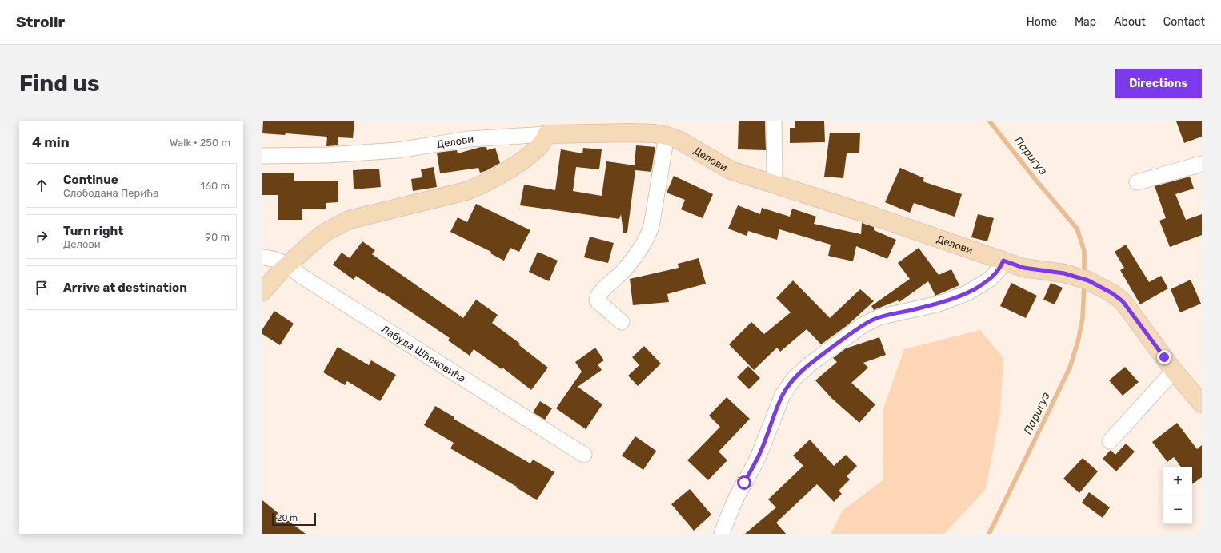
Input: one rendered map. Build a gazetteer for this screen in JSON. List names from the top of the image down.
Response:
{
  "streets": {
    "street": ["Делови", "Лабуда Шћековића"]
  },
  "water": ["Паригуз"],
  "scale_bar": "20 m",
  "page": {
    "header": "Strollr",
    "nav": [
      "Home",
      "Map",
      "About",
      "Contact"
    ],
    "buttons": "Directions",
    "title": "Find us",
    "heading": ["4 min", "Walk · 250 m"],
    "list": [
      ["Continue", "Слободана Перића", "160 m"],
      ["Turn right", "Делови", "90 m"],
      "Arrive at destination"
    ],
    "map_buttons": ["+", "−"],
    "scale": "20 m"
  }
}
